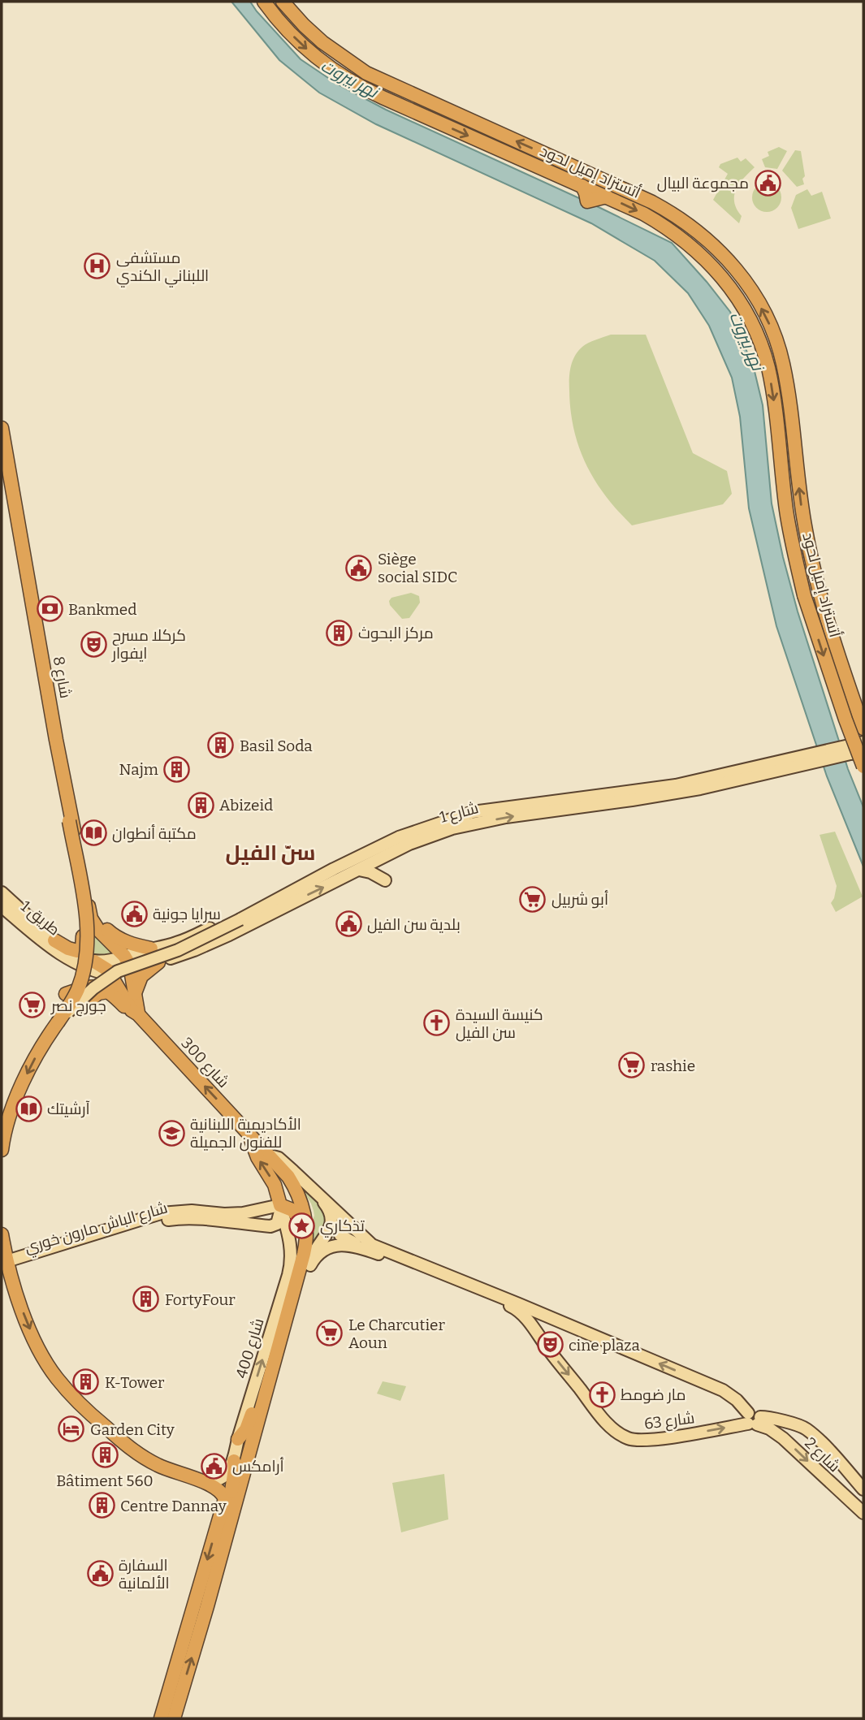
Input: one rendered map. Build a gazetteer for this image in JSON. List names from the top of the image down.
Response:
{
  "streets": {
    "highway": ["أتستراد إميل لحود", "شارع 8", "شارع 300"],
    "main road": [
      "شارع 1",
      "طريق 1",
      "شارع الباش مارون خوري",
      "شارع 400",
      "شارع 63",
      "شارع 2"
    ]
  },
  "crossings": [
    ["شارع 1", "طريق 1"],
    ["شارع الباش مارون خوري", "شارع 400"],
    ["شارع 63", "شارع 2"]
  ],
  "one_way": ["شارع 300", "شارع 400", "شارع 63"],
  "districts": ["سنّ الفيل"],
  "water": ["نهر بيروت"],
  "places": {
    "public building": [
      "مجموعة البيال",
      "Siège social SIDC",
      "سرايا جونية",
      "بلدية سن الفيل",
      "أرامكس",
      "السفارة الألمانية"
    ],
    "hospital": ["مستشفى اللبناني الكندي"],
    "bank": ["Bankmed"],
    "building": [
      "مركز البحوث",
      "Basil Soda",
      "Najm",
      "Abizeid",
      "FortyFour",
      "K-Tower",
      "Bâtiment 560",
      "Centre Dannay"
    ],
    "theatre": ["كركلا مسرح ايفوار", "cine plaza"],
    "library": ["مكتبة أنطوان", "آرشيتك"],
    "supermarket": [
      "أبو شربيل",
      "جورج نصر",
      "rashie",
      "Le Charcutier Aoun"
    ],
    "church": ["كنيسة السيدة سن الفيل", "مار ضومط"],
    "school or university": ["الأكاديمية اللبنانية للفنون الجميلة"],
    "place": ["تذكاري"],
    "hotel": ["Garden City"]
  }
}
